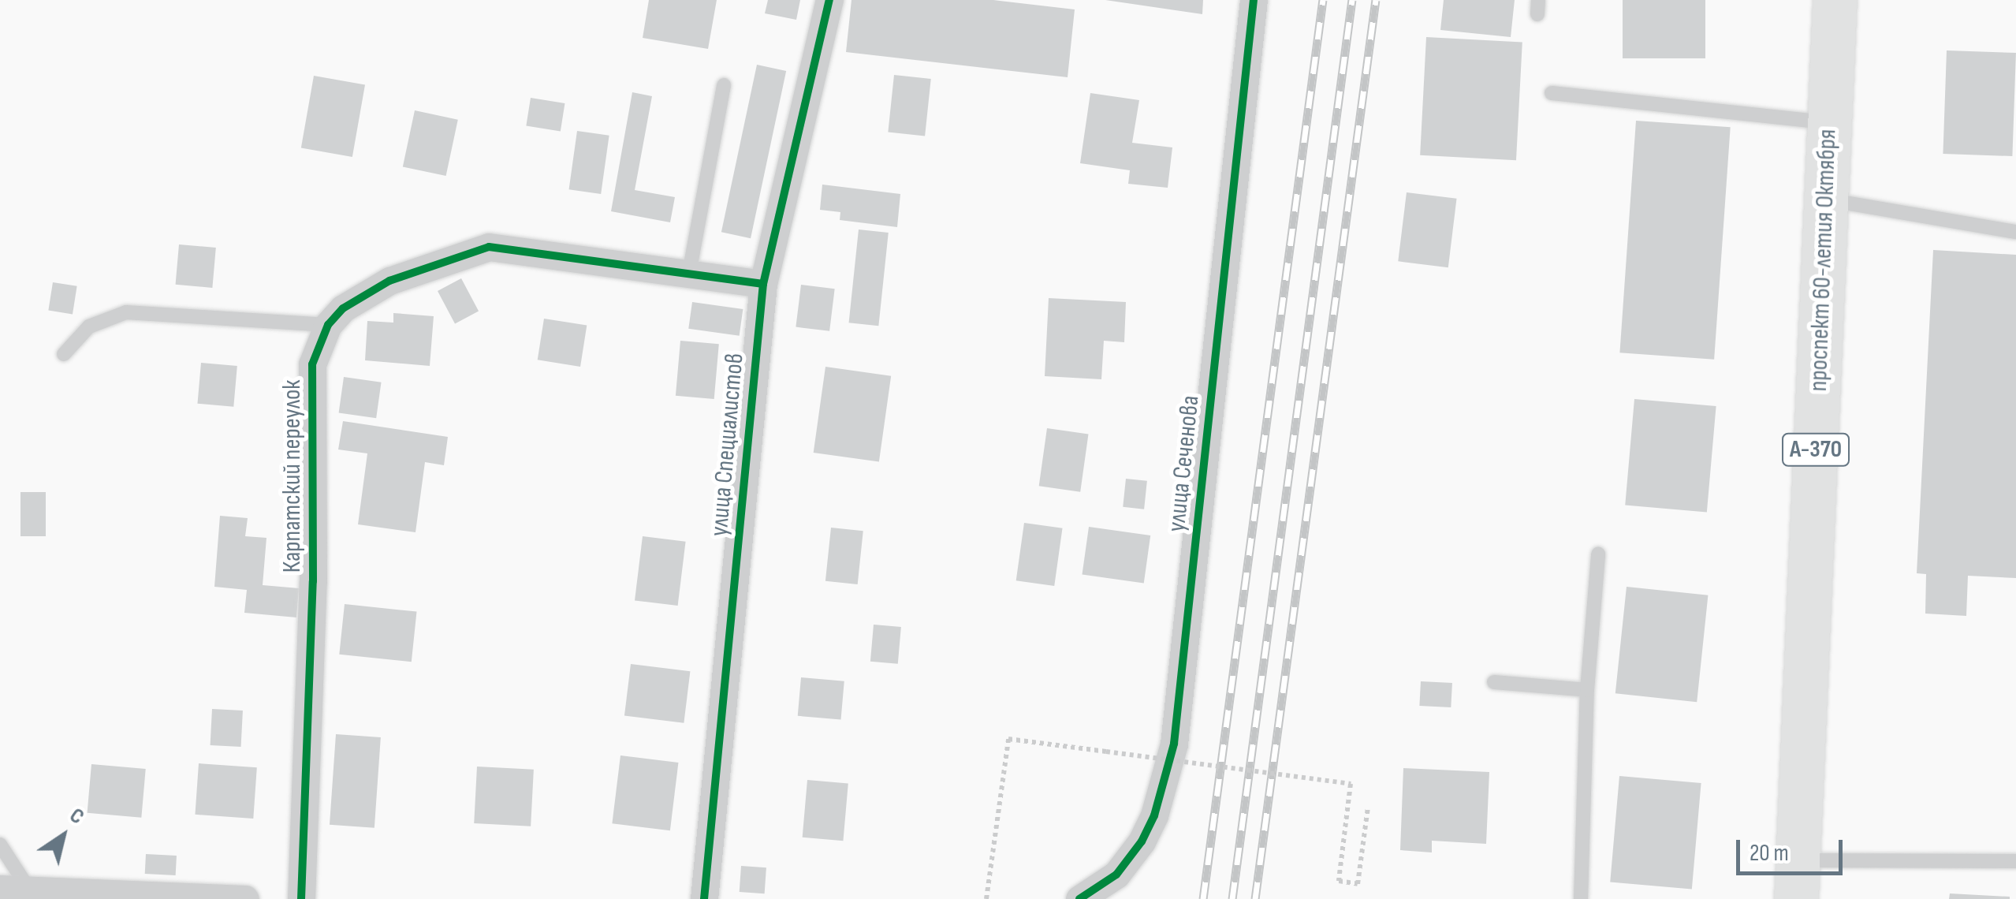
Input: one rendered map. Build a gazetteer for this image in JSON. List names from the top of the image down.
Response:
{
  "streets": {
    "highway": ["проспект 60-летия Октября", "А-370"],
    "street": ["улица Специалистов", "улица Сеченова", "Карпатский переулок"]
  },
  "crossings": [
    ["улица Специалистов", "Карпатский переулок"]
  ],
  "scale_bar": "20 m",
  "north": "top right"
}
